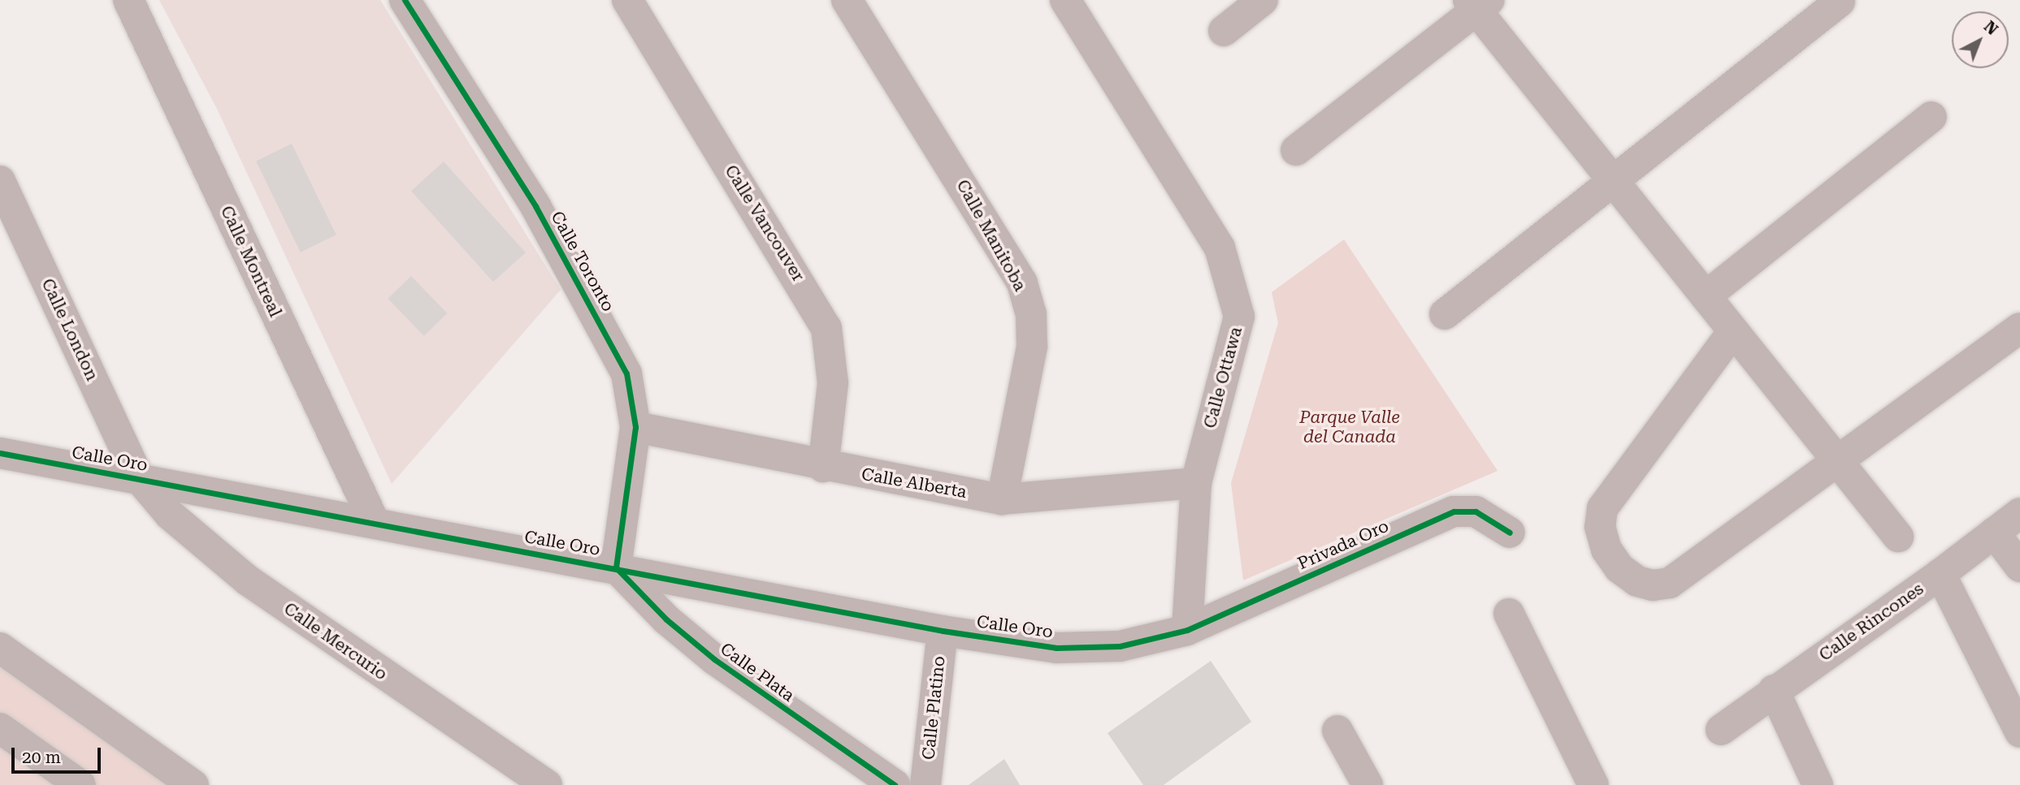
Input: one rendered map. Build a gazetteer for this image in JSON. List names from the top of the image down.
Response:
{
  "streets": {
    "street": [
      "Calle Vancouver",
      "Calle Manitoba",
      "Calle Montreal",
      "Calle Toronto",
      "Calle London",
      "Calle Ottawa",
      "Calle Oro",
      "Calle Alberta",
      "Privada Oro",
      "Calle Rincones",
      "Calle Mercurio",
      "Calle Plata",
      "Calle Platino"
    ]
  },
  "crossings": [
    ["Calle Vancouver", "Calle Alberta"],
    ["Calle Manitoba", "Calle Alberta"],
    ["Calle Montreal", "Calle Oro"],
    ["Calle Toronto", "Calle Oro"],
    ["Calle Toronto", "Calle Alberta"],
    ["Calle Toronto", "Calle Plata"],
    ["Calle London", "Calle Oro"],
    ["Calle London", "Calle Mercurio"],
    ["Calle Ottawa", "Calle Oro"],
    ["Calle Ottawa", "Calle Alberta"],
    ["Calle Ottawa", "Privada Oro"],
    ["Calle Oro", "Privada Oro"],
    ["Calle Oro", "Calle Mercurio"],
    ["Calle Oro", "Calle Plata"],
    ["Calle Oro", "Calle Platino"]
  ],
  "parks": ["Parque Valle del Canada"],
  "scale_bar": "20 m",
  "north": "top right"
}
